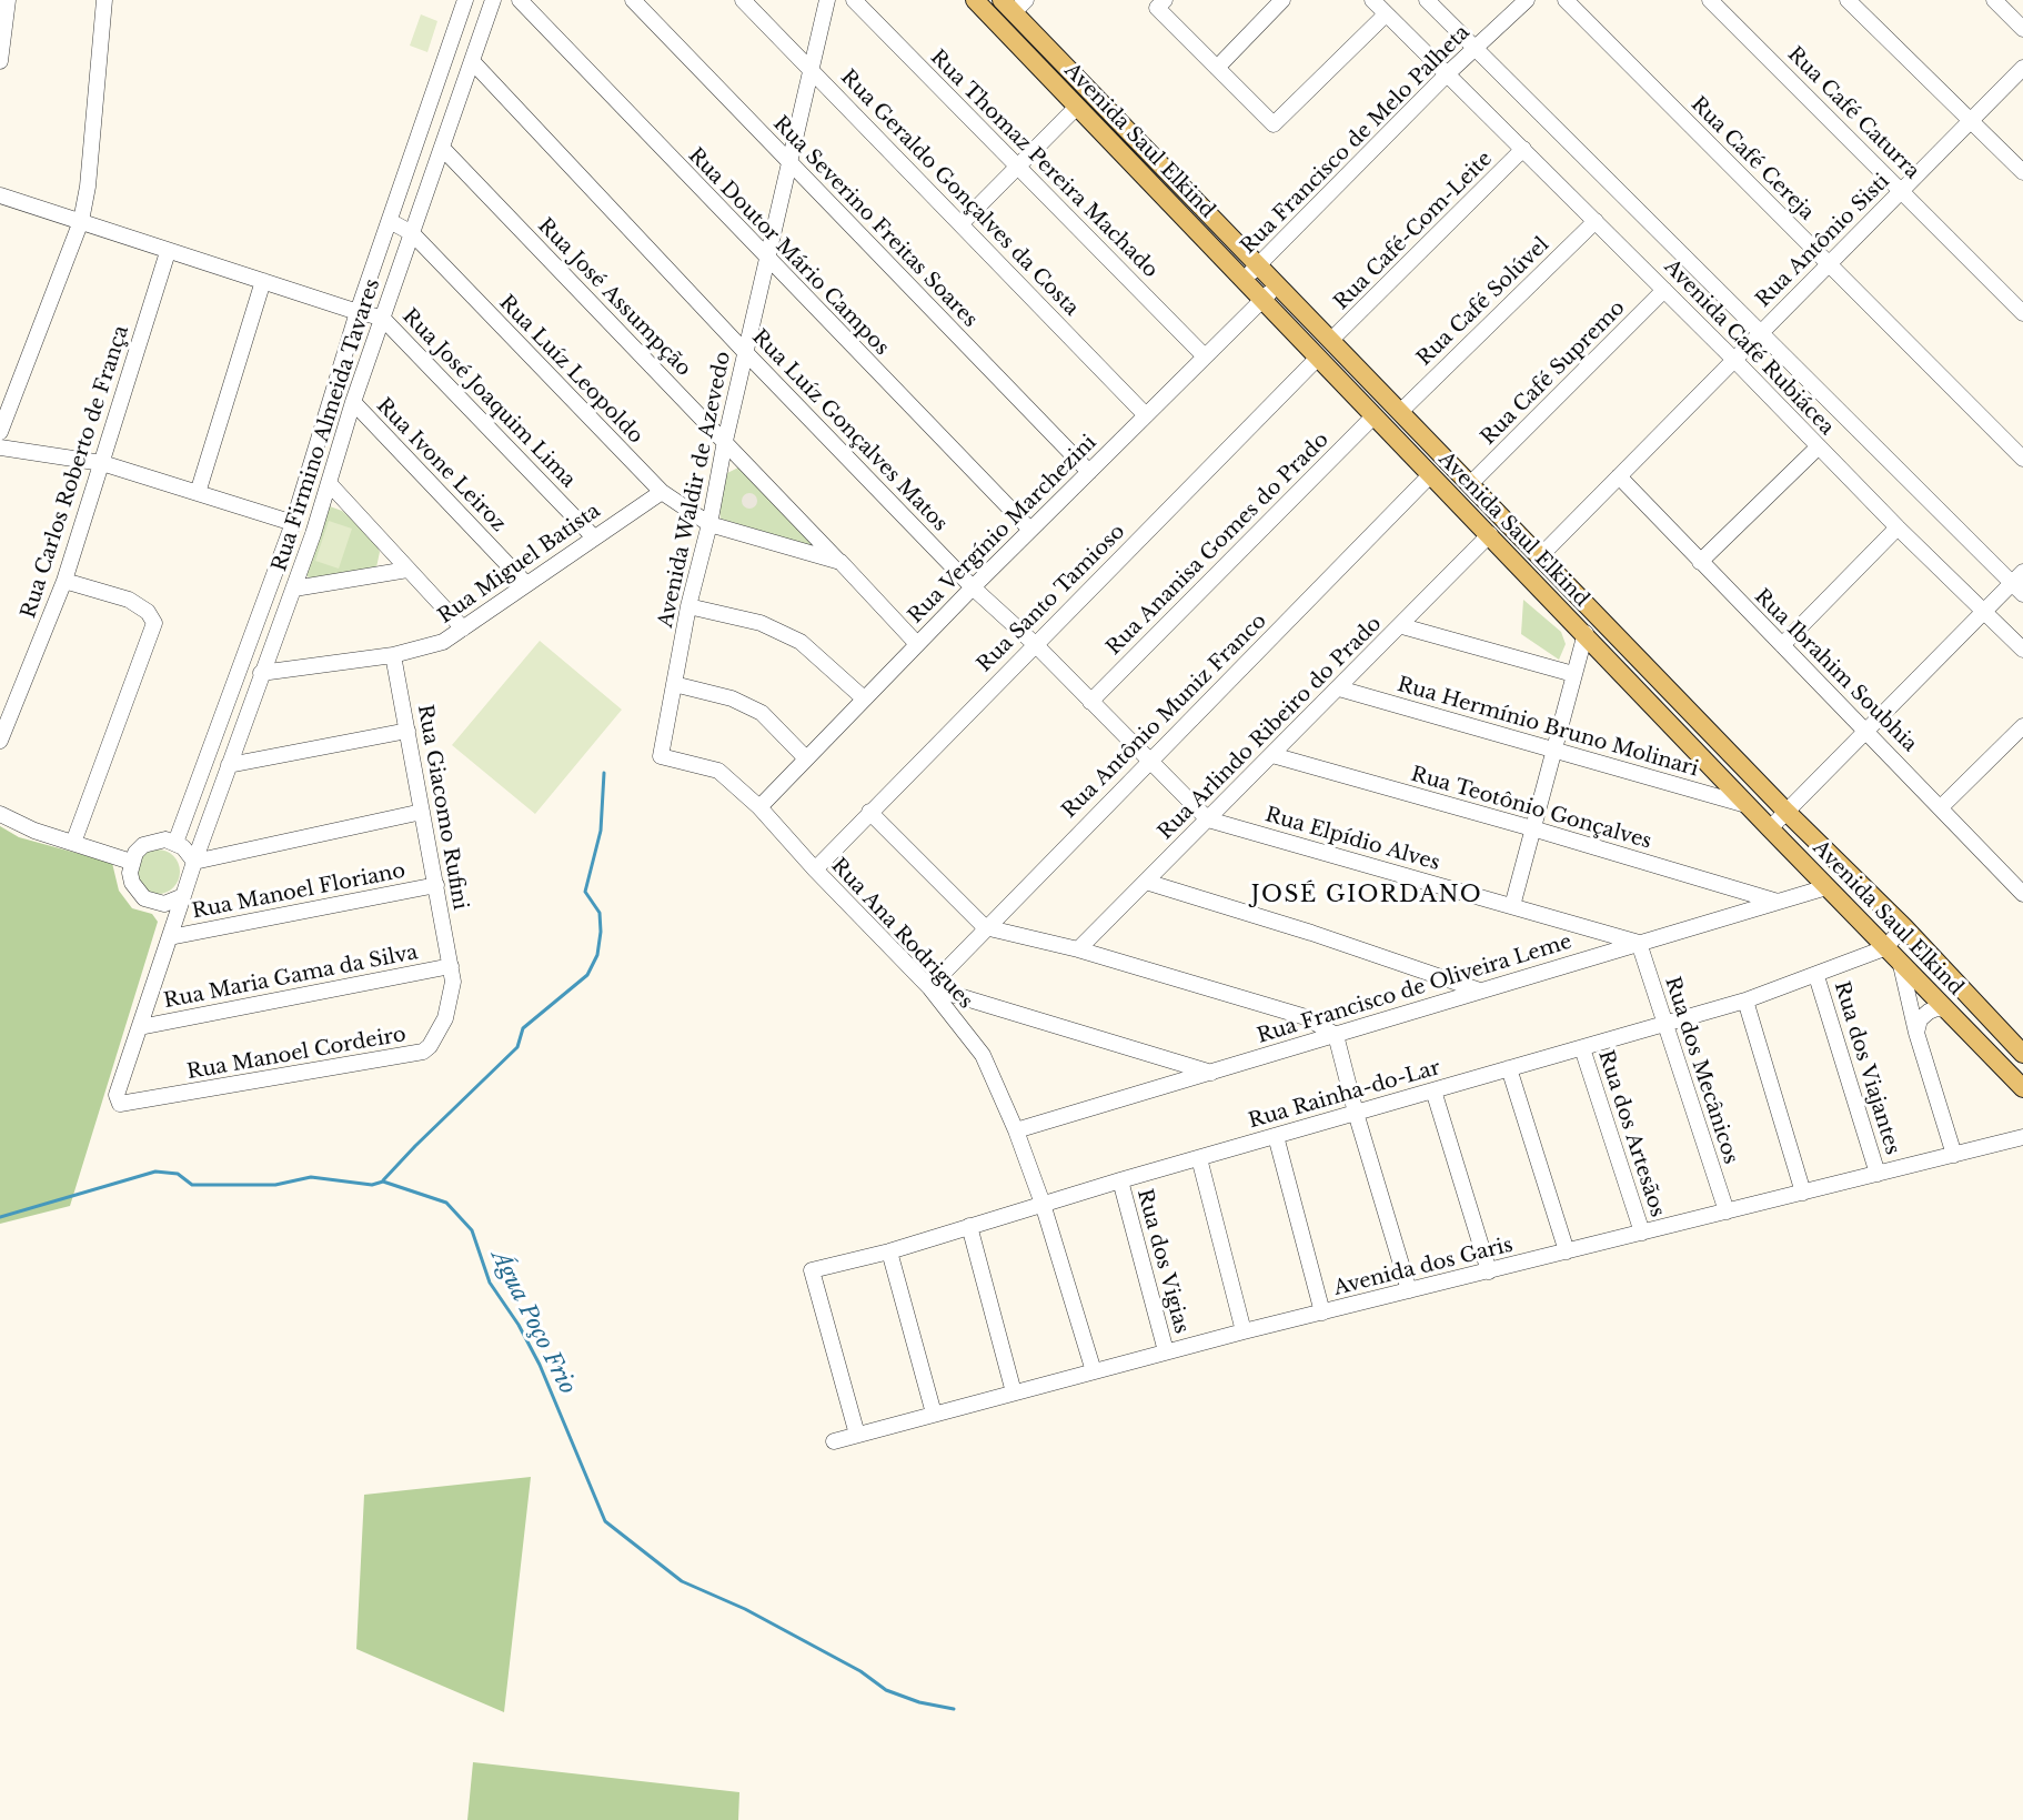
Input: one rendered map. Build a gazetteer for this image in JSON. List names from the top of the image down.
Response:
{
  "streets": {
    "main road": ["Avenida Saul Elkind"],
    "street": [
      "Rua Café Caturra",
      "Rua Francisco de Melo Palheta",
      "Rua Café Cereja",
      "Rua Thomaz Pereira Machado",
      "Rua Geraldo Gonçalves da Costa",
      "Rua Severino Freitas Soares",
      "Rua Café-Com-Leite",
      "Rua Antônio Sisti",
      "Rua Doutor Mário Campos",
      "Rua José Assumpção",
      "Rua Café Solúvel",
      "Avenida Café Rubiácea",
      "Rua Luíz Leopoldo",
      "Rua Café Supremo",
      "Rua José Joaquim Lima",
      "Rua Firmino Almeida Tavares",
      "Rua Luíz Gonçalves Matos",
      "Rua Ivone Leiroz",
      "Rua Carlos Roberto de França",
      "Avenida Waldir de Azevedo",
      "Rua Vergínio Marchezini",
      "Rua Ananisa Gomes do Prado",
      "Rua Miguel Batista",
      "Rua Santo Tamioso",
      "Rua Ibrahim Soubhia",
      "Rua Antônio Muniz Franco",
      "Rua Hermínio Bruno Molinari",
      "Rua Arlindo Ribeiro do Prado",
      "Rua Giacomo Rufini",
      "Rua Teotônio Gonçalves",
      "Rua Elpídio Alves",
      "Rua Manoel Floriano",
      "Rua Ana Rodrigues",
      "Rua Maria Gama da Silva",
      "Rua Francisco de Oliveira Leme",
      "Rua Manoel Cordeiro",
      "Rua dos Viajantes",
      "Rua dos Mecânicos",
      "Rua Rainha-do-Lar",
      "Rua dos Artesãos",
      "Rua dos Vigias",
      "Avenida dos Garis"
    ]
  },
  "crossings": [
    ["Rua Café Caturra", "Rua Antônio Sisti"],
    ["Rua Francisco de Melo Palheta", "Avenida Saul Elkind"],
    ["Rua Francisco de Melo Palheta", "Avenida Café Rubiácea"],
    ["Avenida Saul Elkind", "Rua Café-Com-Leite"],
    ["Avenida Saul Elkind", "Rua Antônio Sisti"],
    ["Avenida Saul Elkind", "Rua Café Solúvel"],
    ["Avenida Saul Elkind", "Rua Café Supremo"],
    ["Avenida Saul Elkind", "Rua Vergínio Marchezini"],
    ["Avenida Saul Elkind", "Rua Ananisa Gomes do Prado"],
    ["Avenida Saul Elkind", "Rua Santo Tamioso"],
    ["Avenida Saul Elkind", "Rua Antônio Muniz Franco"],
    ["Avenida Saul Elkind", "Rua Hermínio Bruno Molinari"],
    ["Avenida Saul Elkind", "Rua Arlindo Ribeiro do Prado"],
    ["Avenida Saul Elkind", "Rua Francisco de Oliveira Leme"],
    ["Avenida Saul Elkind", "Rua Rainha-do-Lar"],
    ["Rua Café Cereja", "Rua Antônio Sisti"],
    ["Rua Thomaz Pereira Machado", "Rua Vergínio Marchezini"],
    ["Rua Geraldo Gonçalves da Costa", "Avenida Waldir de Azevedo"],
    ["Rua Geraldo Gonçalves da Costa", "Rua Vergínio Marchezini"],
    ["Rua Severino Freitas Soares", "Avenida Waldir de Azevedo"],
    ["Rua Severino Freitas Soares", "Rua Vergínio Marchezini"],
    ["Rua Café-Com-Leite", "Avenida Café Rubiácea"],
    ["Rua Antônio Sisti", "Avenida Café Rubiácea"],
    ["Rua Antônio Sisti", "Rua Ibrahim Soubhia"],
    ["Rua Doutor Mário Campos", "Avenida Waldir de Azevedo"],
    ["Rua Doutor Mário Campos", "Rua Vergínio Marchezini"],
    ["Rua José Assumpção", "Rua Luíz Leopoldo"],
    ["Rua José Assumpção", "Rua Firmino Almeida Tavares"],
    ["Rua José Assumpção", "Avenida Waldir de Azevedo"],
    ["Rua José Assumpção", "Rua Vergínio Marchezini"],
    ["Rua Café Solúvel", "Avenida Café Rubiácea"],
    ["Avenida Café Rubiácea", "Rua Café Supremo"],
    ["Rua Luíz Leopoldo", "Rua Firmino Almeida Tavares"],
    ["Rua Luíz Leopoldo", "Avenida Waldir de Azevedo"],
    ["Rua Luíz Leopoldo", "Rua Miguel Batista"],
    ["Rua José Joaquim Lima", "Rua Firmino Almeida Tavares"],
    ["Rua José Joaquim Lima", "Rua Miguel Batista"],
    ["Rua Firmino Almeida Tavares", "Rua Luíz Gonçalves Matos"],
    ["Rua Firmino Almeida Tavares", "Rua Ivone Leiroz"],
    ["Rua Firmino Almeida Tavares", "Rua Miguel Batista"],
    ["Rua Firmino Almeida Tavares", "Rua Manoel Floriano"],
    ["Rua Firmino Almeida Tavares", "Rua Maria Gama da Silva"],
    ["Rua Firmino Almeida Tavares", "Rua Manoel Cordeiro"],
    ["Rua Luíz Gonçalves Matos", "Avenida Waldir de Azevedo"],
    ["Rua Luíz Gonçalves Matos", "Rua Vergínio Marchezini"],
    ["Rua Luíz Gonçalves Matos", "Rua Ananisa Gomes do Prado"],
    ["Rua Luíz Gonçalves Matos", "Rua Santo Tamioso"],
    ["Rua Luíz Gonçalves Matos", "Rua Antônio Muniz Franco"],
    ["Rua Luíz Gonçalves Matos", "Rua Arlindo Ribeiro do Prado"],
    ["Rua Luíz Gonçalves Matos", "Rua Elpídio Alves"],
    ["Rua Ivone Leiroz", "Rua Miguel Batista"],
    ["Avenida Waldir de Azevedo", "Rua Ana Rodrigues"],
    ["Rua Vergínio Marchezini", "Rua Ana Rodrigues"],
    ["Rua Miguel Batista", "Rua Giacomo Rufini"],
    ["Rua Santo Tamioso", "Rua Ana Rodrigues"],
    ["Rua Antônio Muniz Franco", "Rua Ana Rodrigues"],
    ["Rua Hermínio Bruno Molinari", "Rua Arlindo Ribeiro do Prado"],
    ["Rua Arlindo Ribeiro do Prado", "Rua Teotônio Gonçalves"],
    ["Rua Arlindo Ribeiro do Prado", "Rua Elpídio Alves"],
    ["Rua Giacomo Rufini", "Rua Manoel Floriano"],
    ["Rua Giacomo Rufini", "Rua Maria Gama da Silva"],
    ["Rua Giacomo Rufini", "Rua Manoel Cordeiro"],
    ["Rua Teotônio Gonçalves", "Rua Francisco de Oliveira Leme"],
    ["Rua Elpídio Alves", "Rua Francisco de Oliveira Leme"],
    ["Rua Elpídio Alves", "Rua dos Mecânicos"],
    ["Rua Ana Rodrigues", "Rua Francisco de Oliveira Leme"],
    ["Rua Ana Rodrigues", "Rua Rainha-do-Lar"],
    ["Rua Ana Rodrigues", "Avenida dos Garis"],
    ["Rua Maria Gama da Silva", "Rua Manoel Cordeiro"],
    ["Rua Francisco de Oliveira Leme", "Rua dos Mecânicos"],
    ["Rua dos Viajantes", "Rua Rainha-do-Lar"],
    ["Rua dos Viajantes", "Avenida dos Garis"],
    ["Rua dos Mecânicos", "Rua Rainha-do-Lar"],
    ["Rua dos Mecânicos", "Avenida dos Garis"],
    ["Rua Rainha-do-Lar", "Rua dos Artesãos"],
    ["Rua Rainha-do-Lar", "Rua dos Vigias"],
    ["Rua Rainha-do-Lar", "Avenida dos Garis"],
    ["Rua dos Artesãos", "Avenida dos Garis"],
    ["Rua dos Vigias", "Avenida dos Garis"]
  ],
  "districts": ["JOSÉ GIORDANO"],
  "water": ["Água Poço Frio"]
}
